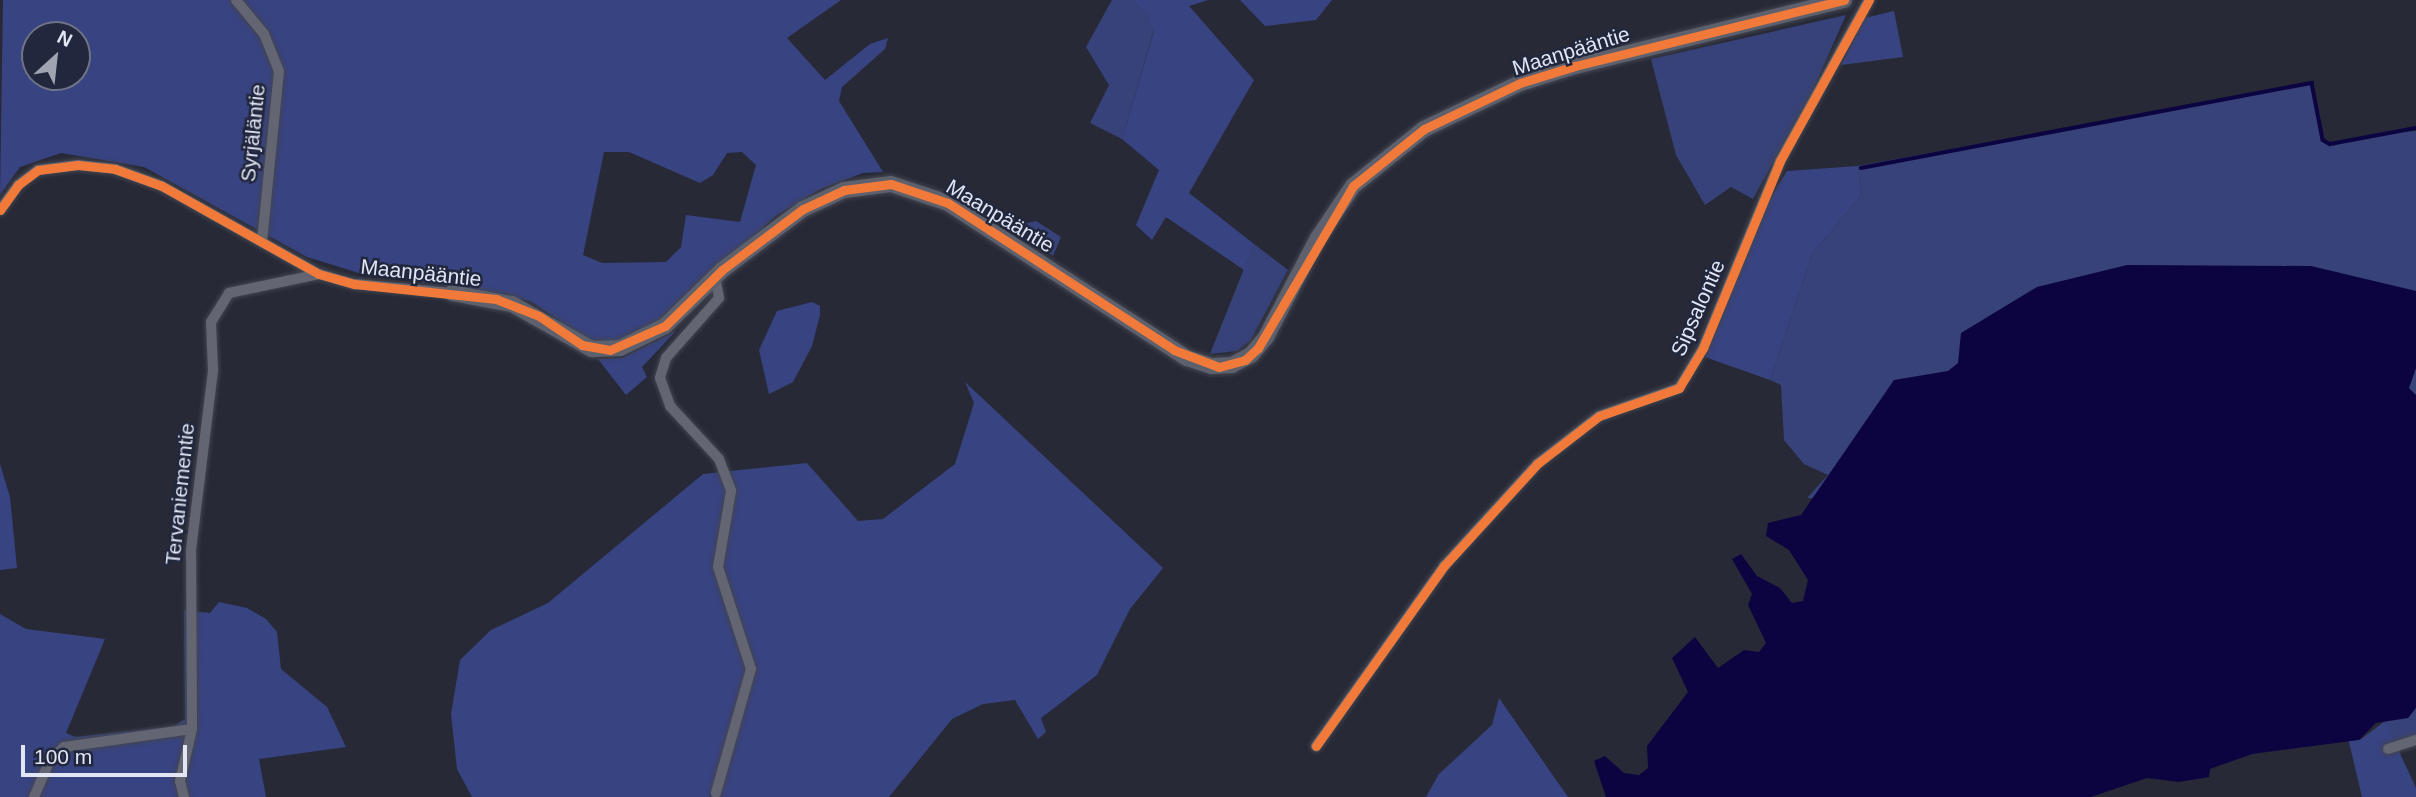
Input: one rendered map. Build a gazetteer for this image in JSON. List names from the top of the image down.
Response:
{
  "streets": {
    "street": [
      "Maanpääntie",
      "Syrjäläntie",
      "Sipsalontie",
      "Tervaniementie"
    ]
  },
  "crossings": [
    ["Maanpääntie", "Syrjäläntie"],
    ["Maanpääntie", "Tervaniementie"]
  ],
  "scale_bar": "100 m",
  "north": "top right"
}
